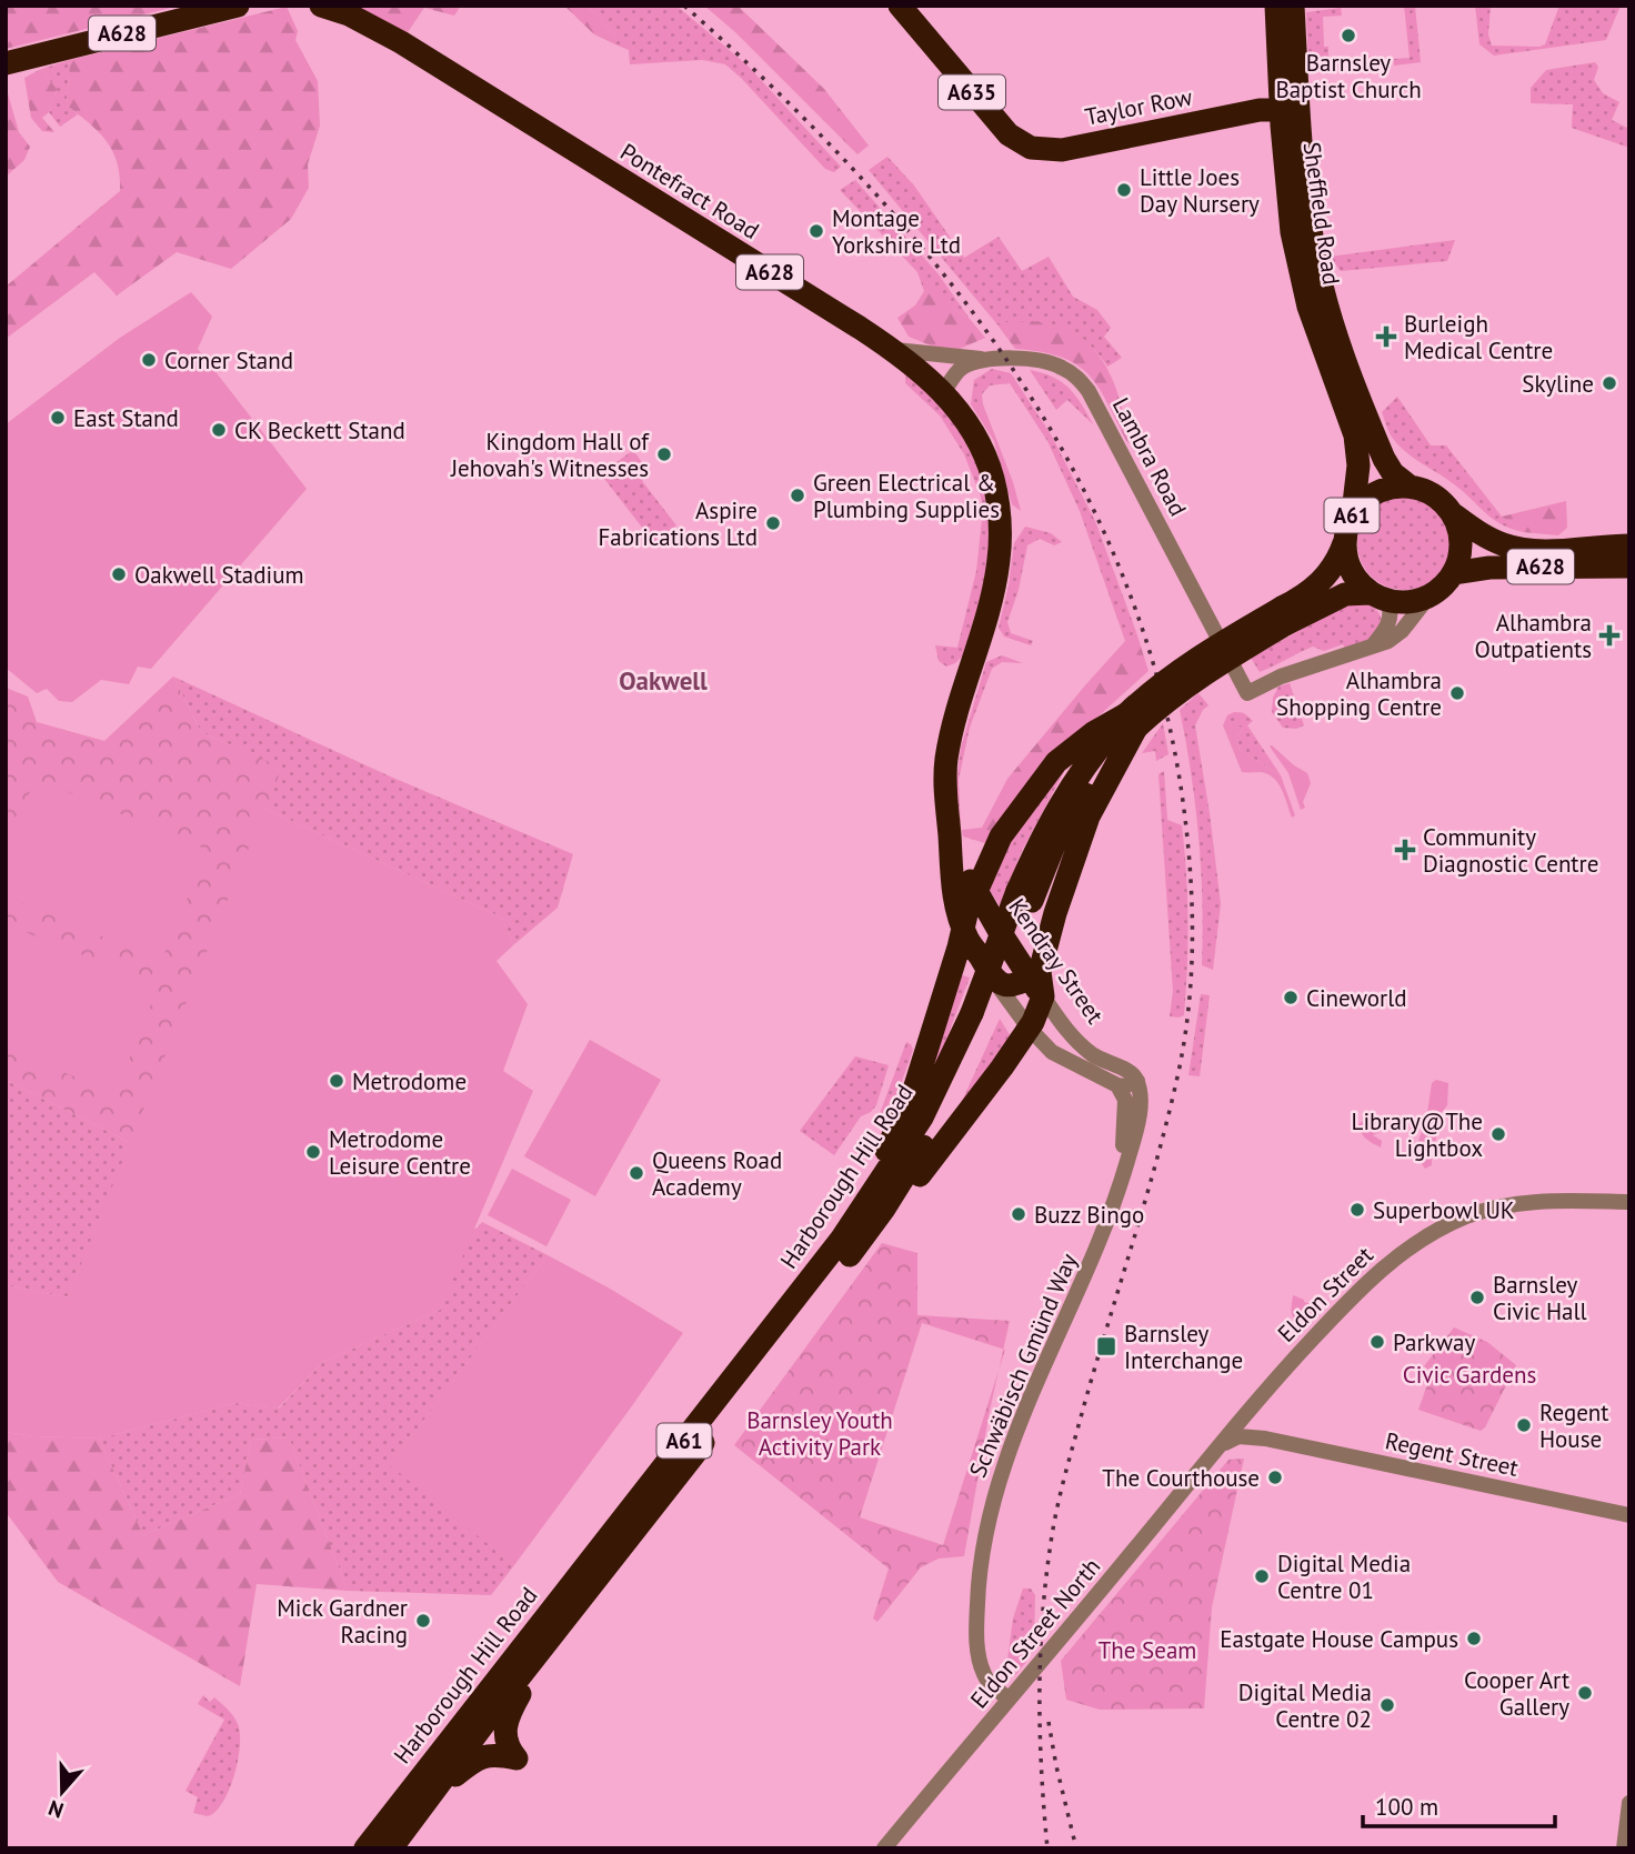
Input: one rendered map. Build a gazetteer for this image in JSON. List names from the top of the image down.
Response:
{
  "streets": {
    "highway": [
      "A628",
      "A635",
      "Taylor Row",
      "Pontefract Road",
      "Sheffield Road",
      "A61",
      "Kendray Street",
      "Harborough Hill Road"
    ],
    "street": [
      "Lambra Road",
      "Eldon Street",
      "Schwäbisch Gmünd Way",
      "Regent Street",
      "Eldon Street North"
    ]
  },
  "crossings": [
    ["A628", "Sheffield Road"],
    ["A628", "A61"],
    ["A628", "Harborough Hill Road"],
    ["Taylor Row", "Sheffield Road"],
    ["Pontefract Road", "Lambra Road"],
    ["Pontefract Road", "A61"],
    ["Pontefract Road", "Kendray Street"],
    ["Sheffield Road", "A61"],
    ["Sheffield Road", "Harborough Hill Road"],
    ["A61", "Kendray Street"],
    ["A61", "Harborough Hill Road"],
    ["Kendray Street", "Schwäbisch Gmünd Way"],
    ["Eldon Street", "Regent Street"],
    ["Eldon Street", "Eldon Street North"],
    ["Schwäbisch Gmünd Way", "Eldon Street North"],
    ["Regent Street", "Eldon Street North"]
  ],
  "districts": ["Oakwell"],
  "parks": ["Civic Gardens", "Barnsley Youth Activity Park", "The Seam"],
  "places": {
    "other": [
      "Barnsley Baptist Church",
      "Little Joes Day Nursery",
      "Montage Yorkshire Ltd",
      "Corner Stand",
      "Skyline",
      "East Stand",
      "CK Beckett Stand",
      "Kingdom Hall of Jehovah's Witnesses",
      "Green Electrical & Plumbing Supplies",
      "Aspire Fabrications Ltd",
      "Oakwell Stadium",
      "Alhambra Shopping Centre",
      "Cineworld",
      "Metrodome",
      "Library@The Lightbox",
      "Metrodome Leisure Centre",
      "Queens Road Academy",
      "Superbowl UK",
      "Buzz Bingo",
      "Barnsley Civic Hall",
      "Parkway",
      "Regent House",
      "The Courthouse",
      "Digital Media Centre 01",
      "Mick Gardner Racing",
      "Eastgate House Campus",
      "Cooper Art Gallery",
      "Digital Media Centre 02"
    ],
    "health": ["Burleigh Medical Centre", "Alhambra Outpatients", "Community Diagnostic Centre"],
    "transit": ["Barnsley Interchange"]
  },
  "scale_bar": "100 m",
  "north": "bottom"
}
